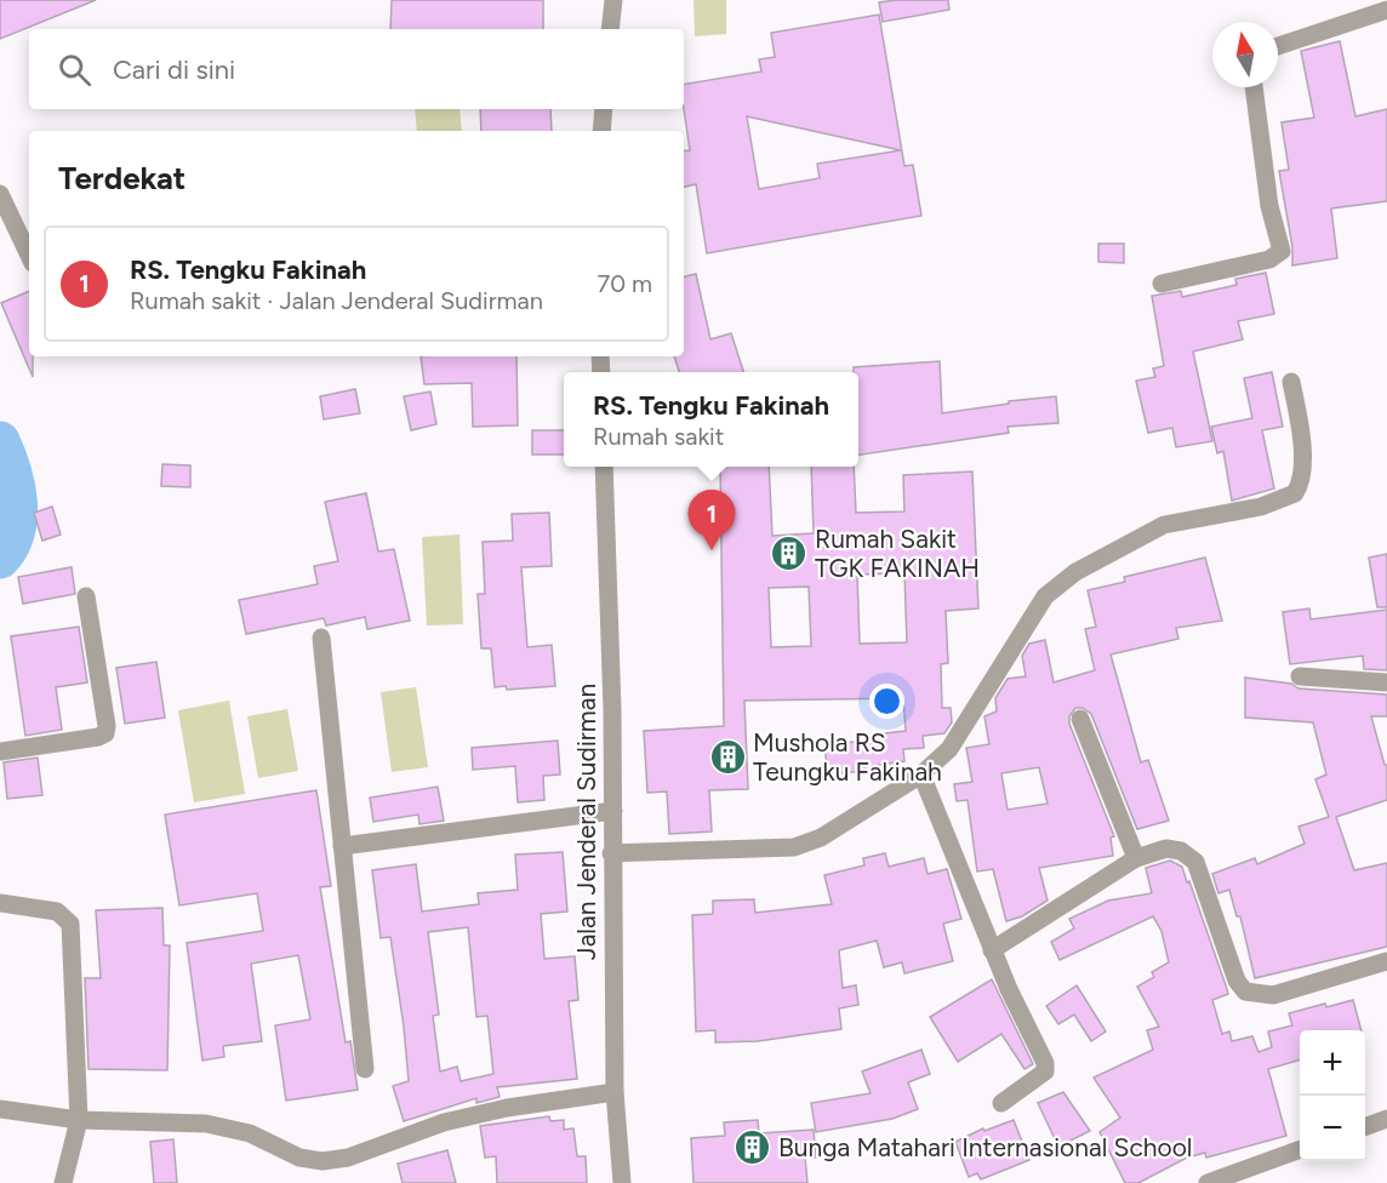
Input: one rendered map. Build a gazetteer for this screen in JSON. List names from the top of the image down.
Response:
{
  "streets": {
    "street": ["Jalan Jenderal Sudirman"]
  },
  "places": {
    "building": ["Rumah Sakit TGK FAKINAH", "Mushola RS Teungku Fakinah", "Bunga Matahari Internasional School"]
  },
  "north": "top",
  "page": {
    "search": "Cari di sini",
    "heading": "Terdekat",
    "list": [
      {
        "mark": "1",
        "name": "RS. Tengku Fakinah",
        "note": "Rumah sakit · Jalan Jenderal Sudirman",
        "value": "70 m"
      }
    ],
    "popup": ["RS. Tengku Fakinah", "Rumah sakit"],
    "pins": "1",
    "map_buttons": ["+", "−"]
  }
}
